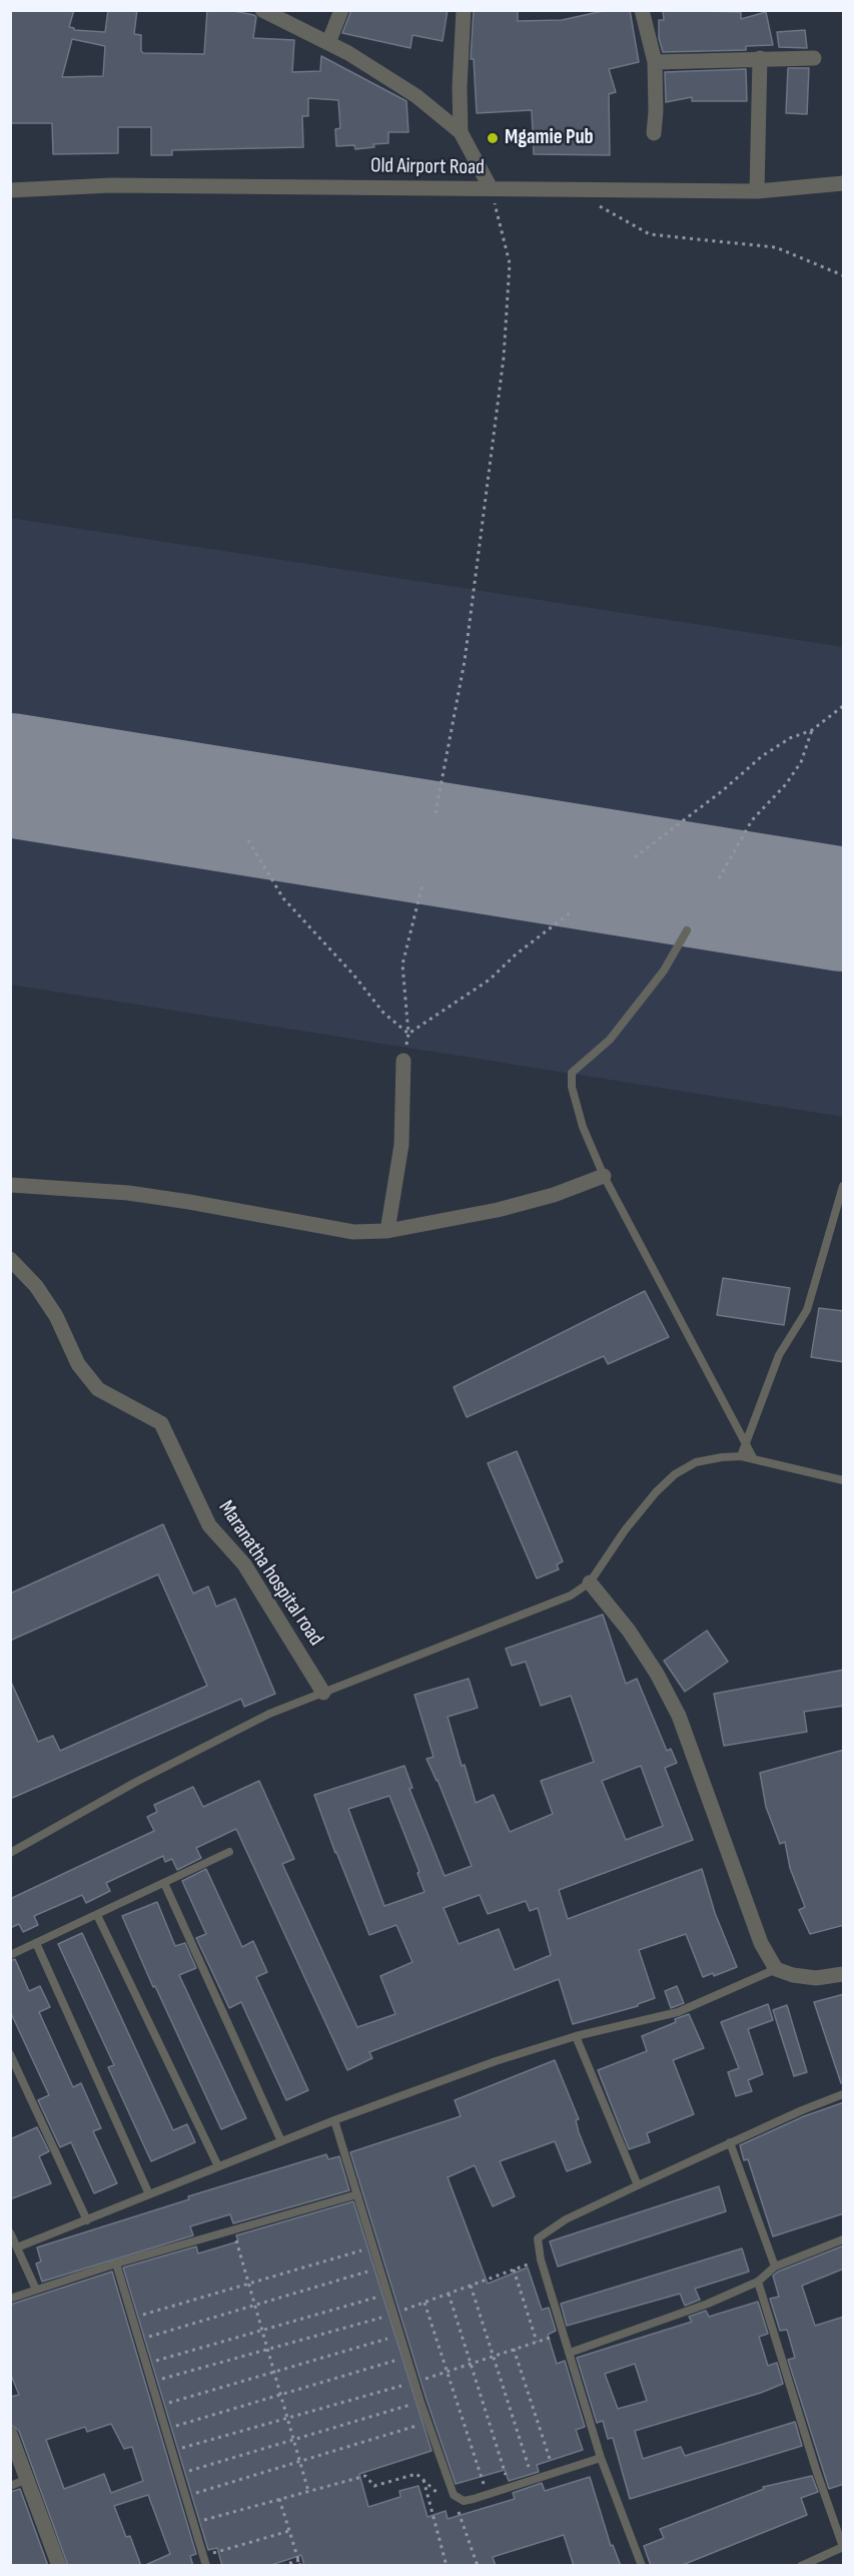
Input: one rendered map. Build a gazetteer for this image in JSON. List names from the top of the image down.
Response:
{
  "streets": {
    "street": ["Old Airport Road", "Maranatha hospital road"]
  },
  "places": ["Mgamie Pub"]
}
